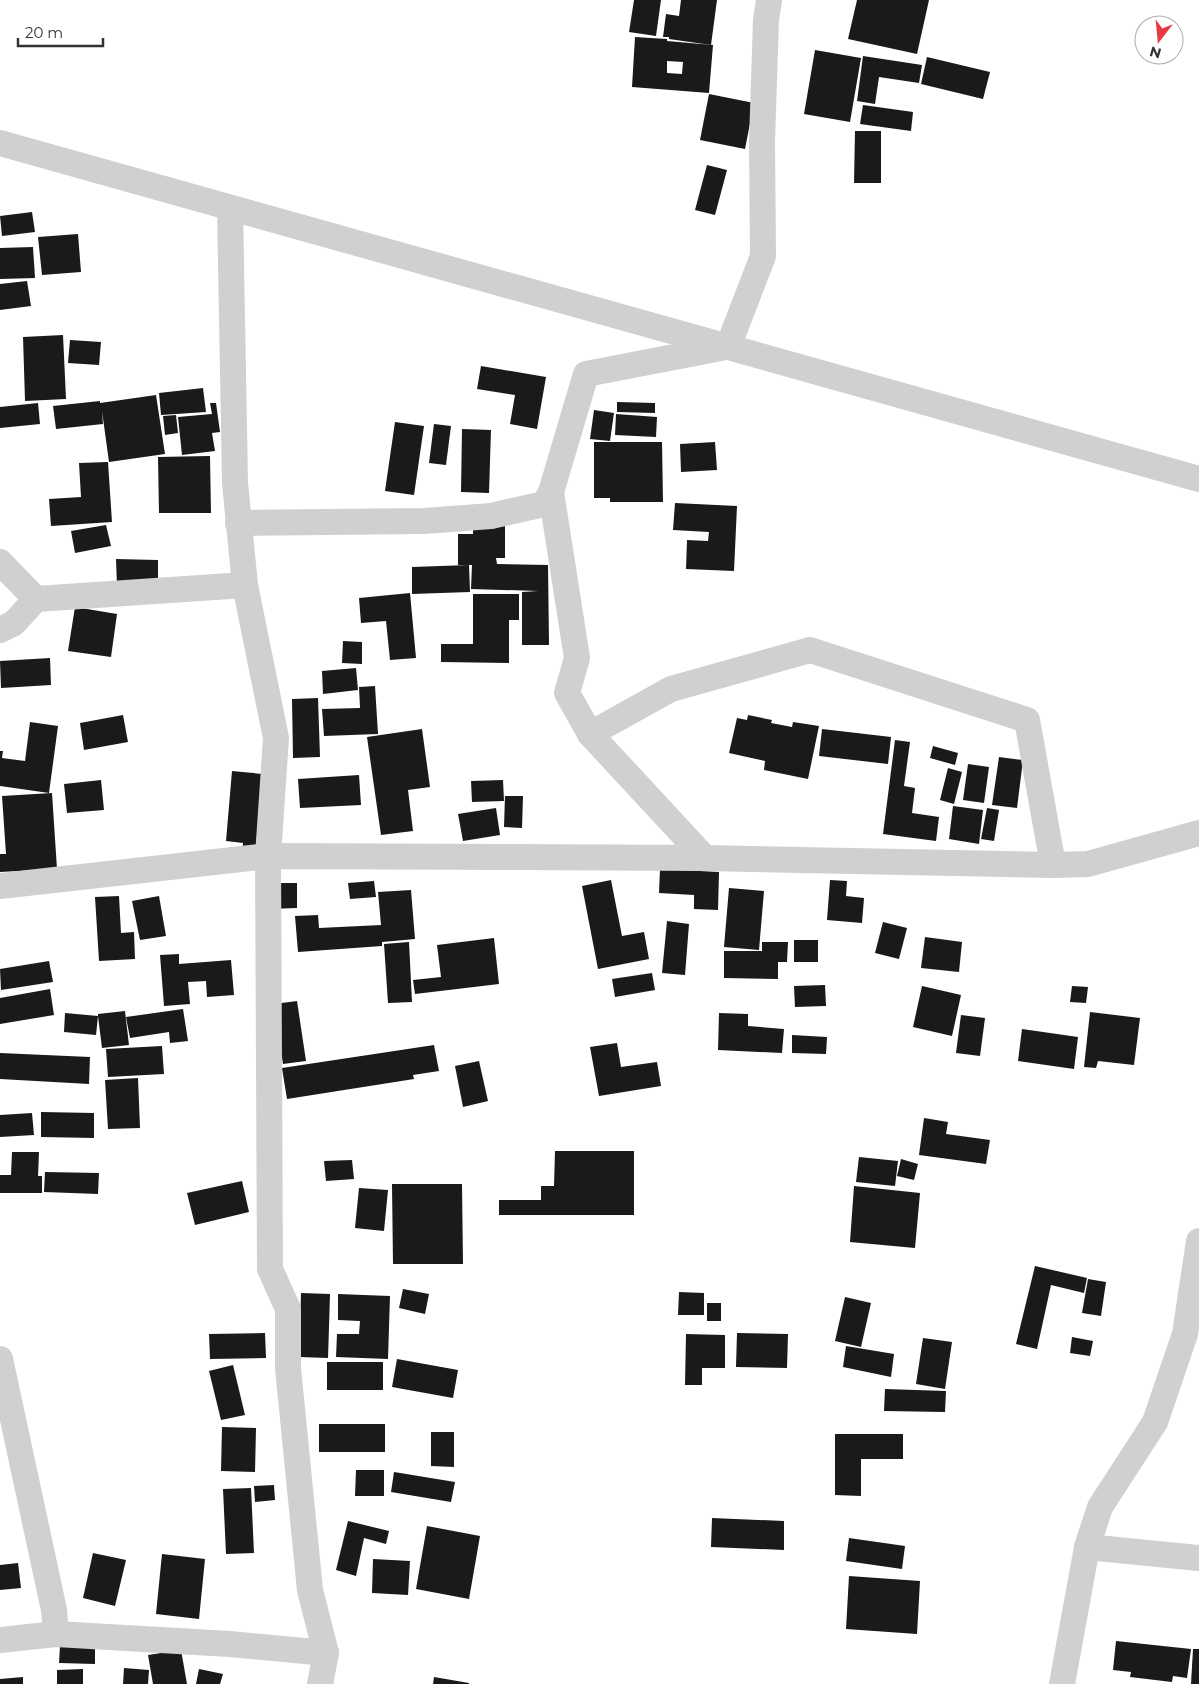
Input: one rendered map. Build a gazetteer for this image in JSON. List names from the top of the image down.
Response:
{
  "scale_bar": "20 m",
  "north": "bottom"
}
